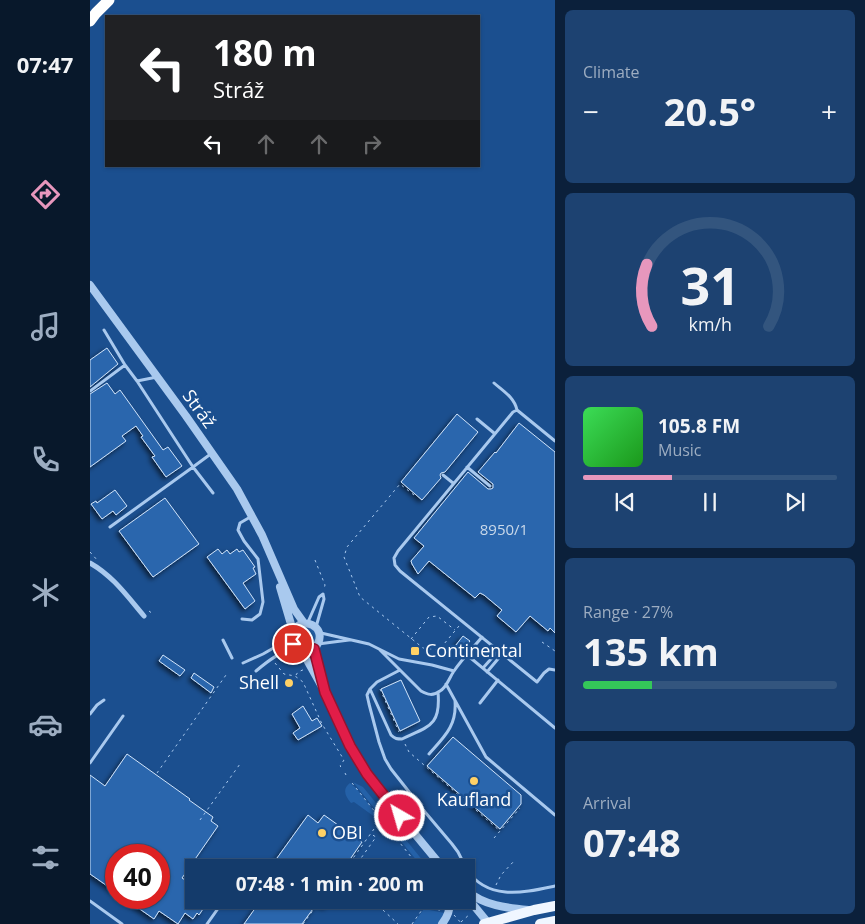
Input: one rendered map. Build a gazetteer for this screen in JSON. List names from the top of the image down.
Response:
{
  "streets": {
    "street": ["Stráž"]
  },
  "places": {
    "transit": ["Continental"],
    "other": ["Shell", "Kaufland", "OBI"]
  },
  "house_numbers": ["8950/1"],
  "page": {
    "tabs": "07:47",
    "tile": [
      "Climate",
      ["Range · 27%", "135 km"],
      ["Arrival", "07:48"]
    ],
    "turn": ["180 m", "Stráž"],
    "heat": ["−", "20.5°", "+"],
    "song": ["105.8 FM", "Music"],
    "limit": "40",
    "trip": "07:48 · 1 min · 200 m",
    "gauge": ["31", "km/h"]
  }
}
